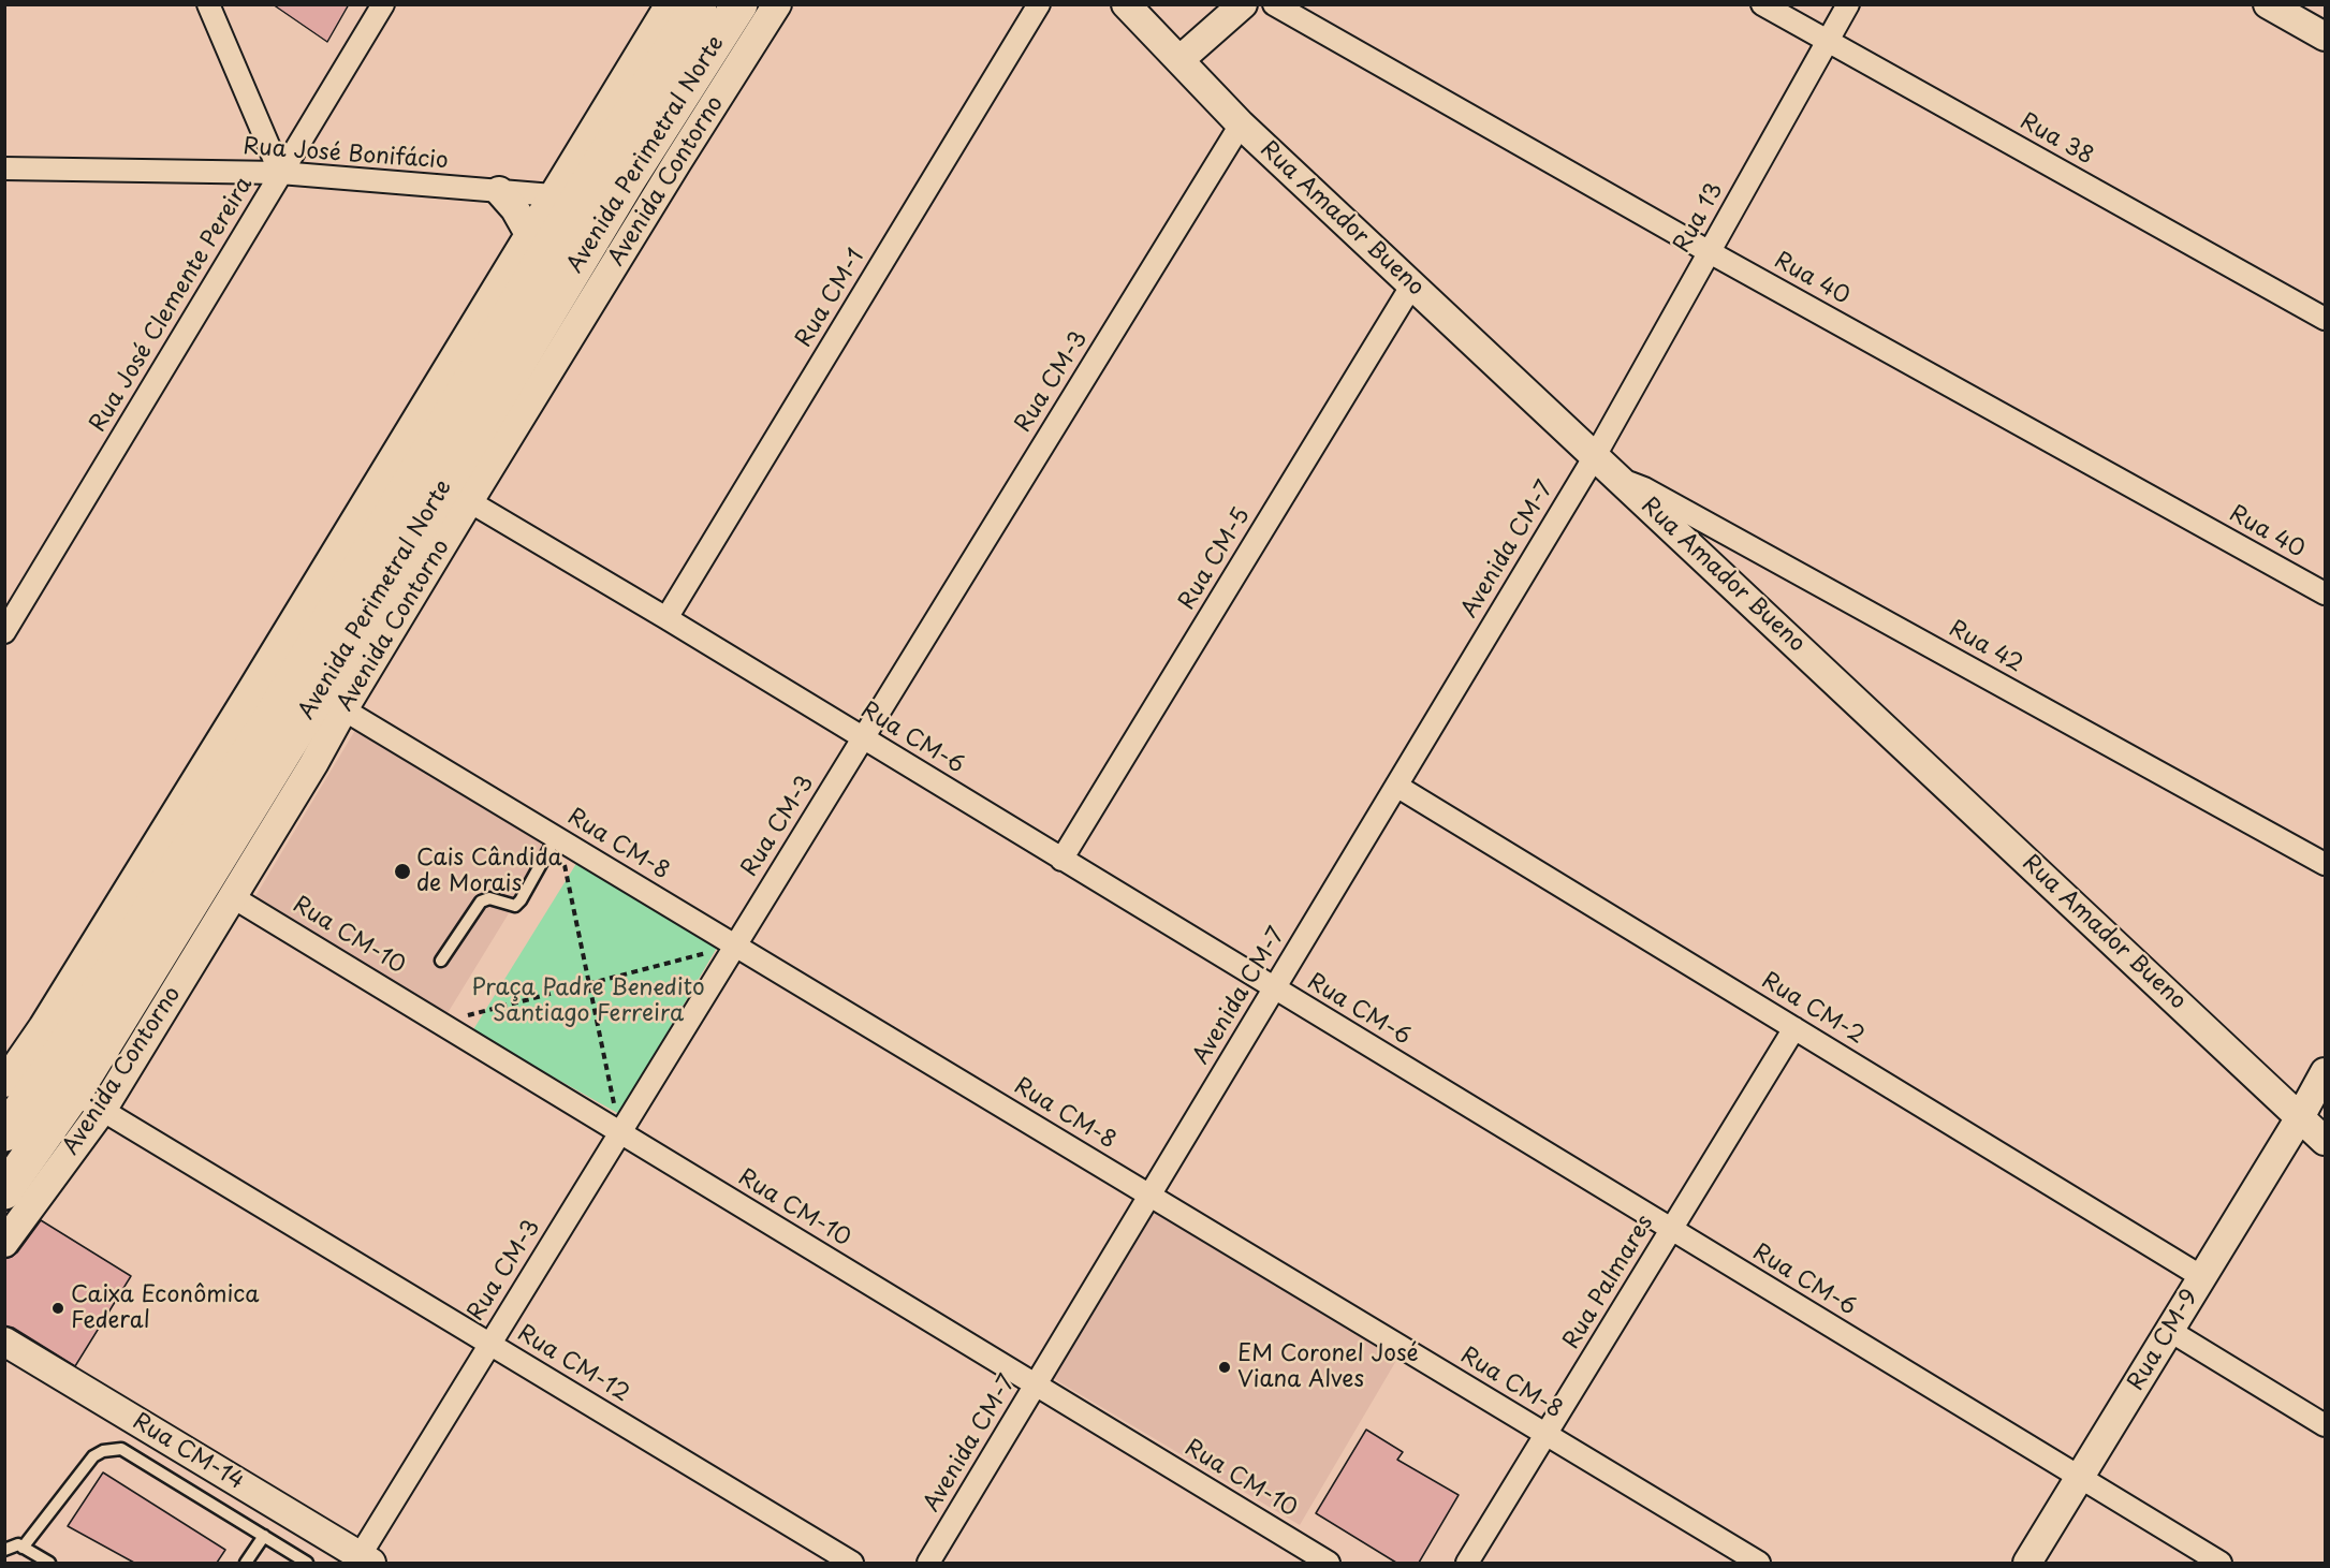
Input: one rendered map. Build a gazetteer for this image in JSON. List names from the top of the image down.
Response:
{
  "streets": {
    "highway": ["Avenida Perimetral Norte"],
    "street": [
      "Rua 38",
      "Rua José Bonifácio",
      "Avenida Contorno",
      "Rua 13",
      "Rua Amador Bueno",
      "Rua 40",
      "Rua CM-1",
      "Rua José Clemente Pereira",
      "Rua CM-3",
      "Avenida CM-7",
      "Rua CM-5",
      "Rua 42",
      "Rua CM-6",
      "Rua CM-8",
      "Rua CM-10",
      "Rua CM-2",
      "Rua Palmares",
      "Rua CM-9",
      "Rua CM-12",
      "Rua CM-14"
    ]
  },
  "crossings": [
    ["Rua 38", "Rua 13"],
    ["Rua José Bonifácio", "Avenida Perimetral Norte"],
    ["Rua José Bonifácio", "Avenida Contorno"],
    ["Rua José Bonifácio", "Rua José Clemente Pereira"],
    ["Avenida Perimetral Norte", "Avenida Contorno"],
    ["Avenida Perimetral Norte", "Rua CM-12"],
    ["Avenida Contorno", "Rua CM-6"],
    ["Avenida Contorno", "Rua CM-8"],
    ["Avenida Contorno", "Rua CM-10"],
    ["Avenida Contorno", "Rua CM-12"],
    ["Rua 13", "Rua Amador Bueno"],
    ["Rua 13", "Rua 40"],
    ["Rua 13", "Avenida CM-7"],
    ["Rua Amador Bueno", "Rua CM-3"],
    ["Rua Amador Bueno", "Avenida CM-7"],
    ["Rua Amador Bueno", "Rua CM-5"],
    ["Rua Amador Bueno", "Rua 42"],
    ["Rua Amador Bueno", "Rua CM-9"],
    ["Rua CM-1", "Rua CM-6"],
    ["Rua CM-3", "Rua CM-6"],
    ["Rua CM-3", "Rua CM-8"],
    ["Rua CM-3", "Rua CM-10"],
    ["Rua CM-3", "Rua CM-12"],
    ["Rua CM-3", "Rua CM-14"],
    ["Avenida CM-7", "Rua CM-6"],
    ["Avenida CM-7", "Rua CM-8"],
    ["Avenida CM-7", "Rua CM-10"],
    ["Avenida CM-7", "Rua CM-2"],
    ["Rua CM-5", "Rua CM-6"],
    ["Rua CM-6", "Rua Palmares"],
    ["Rua CM-6", "Rua CM-9"],
    ["Rua CM-8", "Rua Palmares"],
    ["Rua CM-2", "Rua Palmares"],
    ["Rua CM-2", "Rua CM-9"]
  ],
  "parks": ["Praça Padre Benedito Santiago Ferreira"],
  "places": ["Cais Cândida de Morais", "Caixa Econômica Federal", "EM Coronel José Viana Alves"]
}
